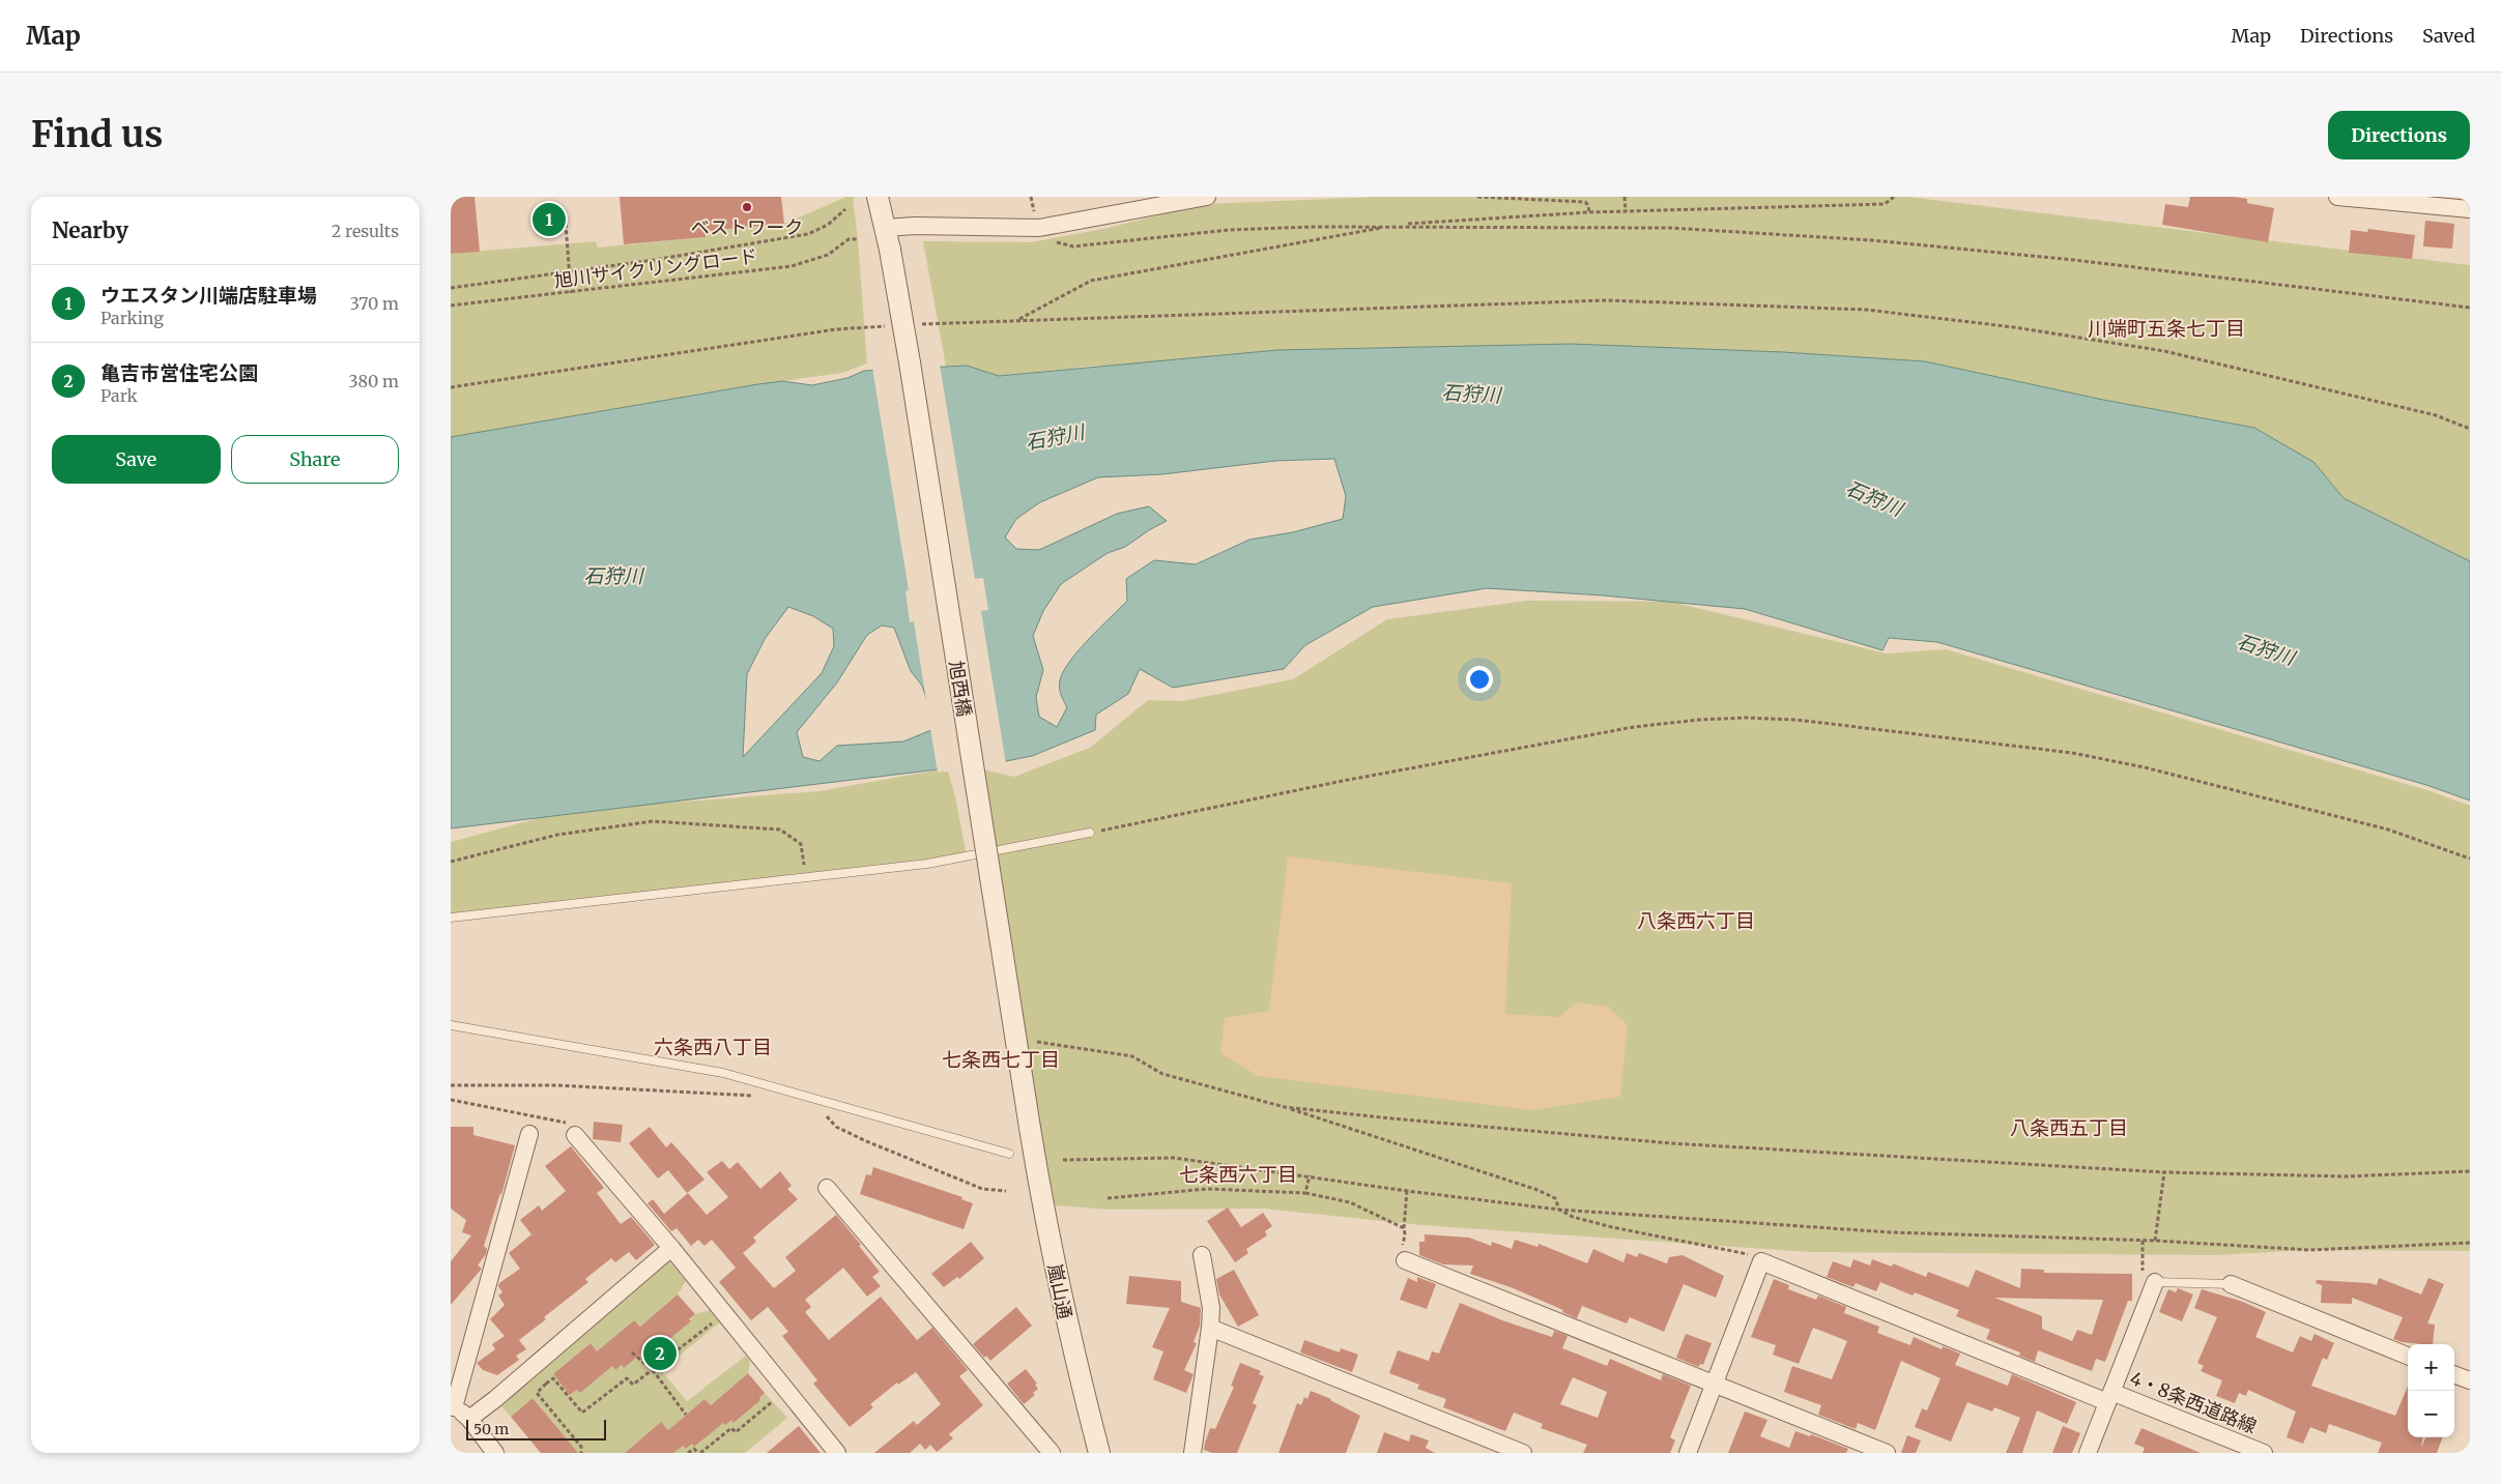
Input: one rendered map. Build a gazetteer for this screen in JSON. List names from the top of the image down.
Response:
{
  "streets": {
    "street": ["旭西橋", "嵐山通", "4・8条西道路線"],
    "path": ["旭川サイクリングロード"]
  },
  "crossings": [
    ["旭西橋", "嵐山通"]
  ],
  "districts": [
    "川端町五条七丁目",
    "八条西六丁目",
    "六条西八丁目",
    "七条西七丁目",
    "八条西五丁目",
    "七条西六丁目"
  ],
  "water": ["石狩川"],
  "places": ["ベストワーク"],
  "scale_bar": "50 m",
  "page": {
    "header": "Map",
    "nav": ["Map", "Directions", "Saved"],
    "buttons": [
      "Directions",
      ["Save", "Share"]
    ],
    "title": "Find us",
    "heading": ["Nearby", "2 results"],
    "pins": ["1", "2"],
    "list": [
      {
        "mark": "1",
        "name": "ウエスタン川端店駐車場",
        "note": "Parking",
        "value": "370 m"
      },
      {
        "mark": "2",
        "name": "亀吉市営住宅公園",
        "note": "Park",
        "value": "380 m"
      }
    ],
    "map_buttons": ["+", "−"],
    "scale": "50 m"
  }
}
